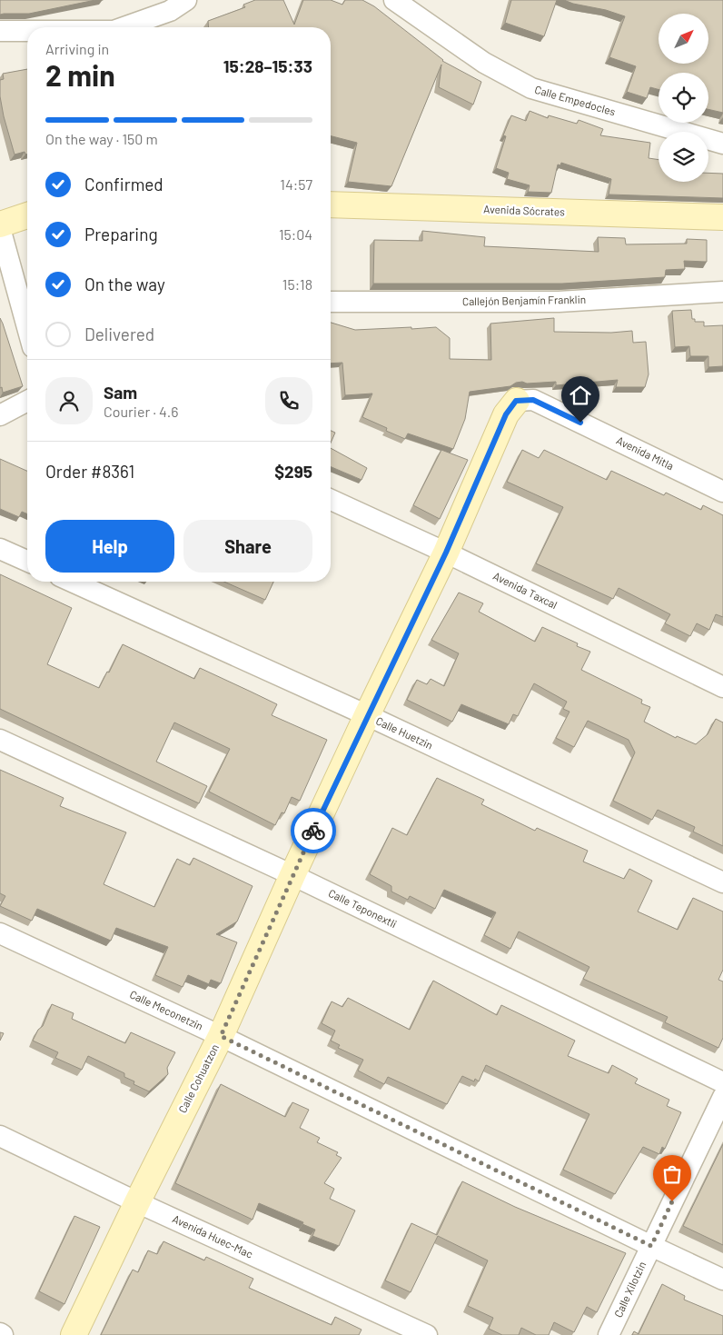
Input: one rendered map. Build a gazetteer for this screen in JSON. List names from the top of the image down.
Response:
{
  "streets": {
    "street": [
      "Calle Empedocles",
      "Avenida Sócrates",
      "Callejón Benjamín Franklin",
      "Avenida Mitla",
      "Avenida Taxcal",
      "Calle Huetzin",
      "Calle Teponextli",
      "Calle Meconetzin",
      "Calle Cohuatzon",
      "Avenida Huec-Mac",
      "Calle Xilotzin"
    ]
  },
  "crossings": [
    ["Avenida Mitla", "Calle Cohuatzon"],
    ["Avenida Taxcal", "Calle Cohuatzon"],
    ["Calle Huetzin", "Calle Cohuatzon"],
    ["Calle Teponextli", "Calle Cohuatzon"],
    ["Calle Meconetzin", "Calle Cohuatzon"],
    ["Calle Meconetzin", "Calle Xilotzin"],
    ["Calle Cohuatzon", "Avenida Huec-Mac"]
  ],
  "north": "top right",
  "page": {
    "heading": ["2 min", "Arriving in", "15:28–15:33"],
    "panel": [
      "Sam",
      "Courier · 4.6",
      "Order #8361",
      "$295"
    ],
    "bar": "On the way · 150 m",
    "list": [
      ["Confirmed", "14:57"],
      ["Preparing", "15:04"],
      ["On the way", "15:18"],
      "Delivered"
    ],
    "buttons": ["Help", "Share"]
  }
}
